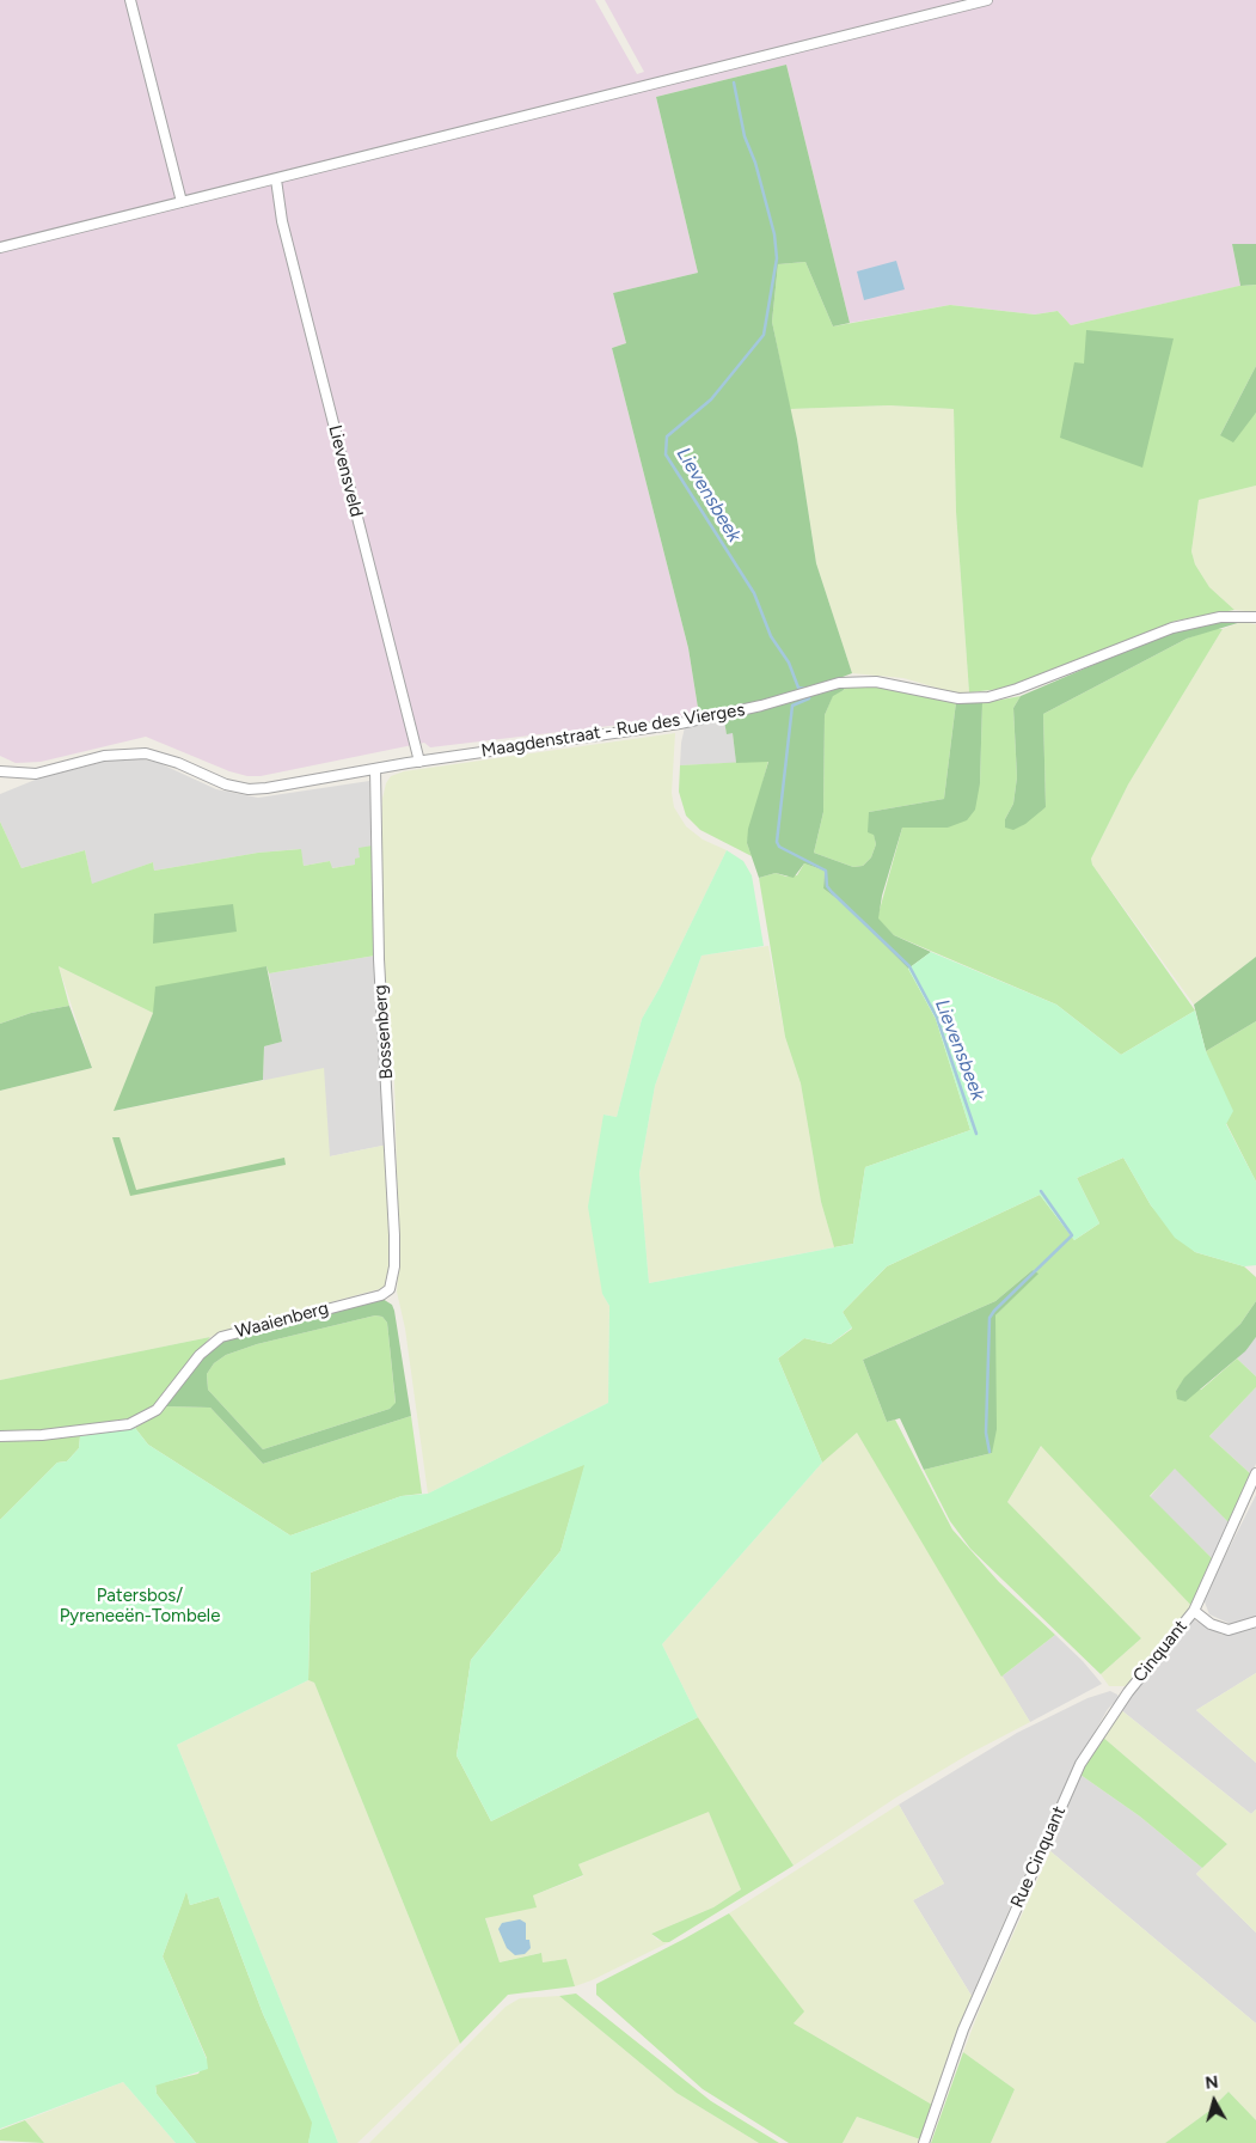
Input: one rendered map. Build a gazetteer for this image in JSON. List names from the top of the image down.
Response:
{
  "streets": {
    "street": [
      "Lievensveld",
      "Maagdenstraat - Rue des Vierges",
      "Bossenberg",
      "Waaienberg",
      "Cinquant",
      "Rue Cinquant"
    ]
  },
  "crossings": [
    ["Lievensveld", "Maagdenstraat - Rue des Vierges"],
    ["Maagdenstraat - Rue des Vierges", "Bossenberg"],
    ["Bossenberg", "Waaienberg"],
    ["Cinquant", "Rue Cinquant"]
  ],
  "water": ["Lievensbeek"],
  "parks": ["Patersbos/ Pyreneeën-Tombele"],
  "north": "top"
}
